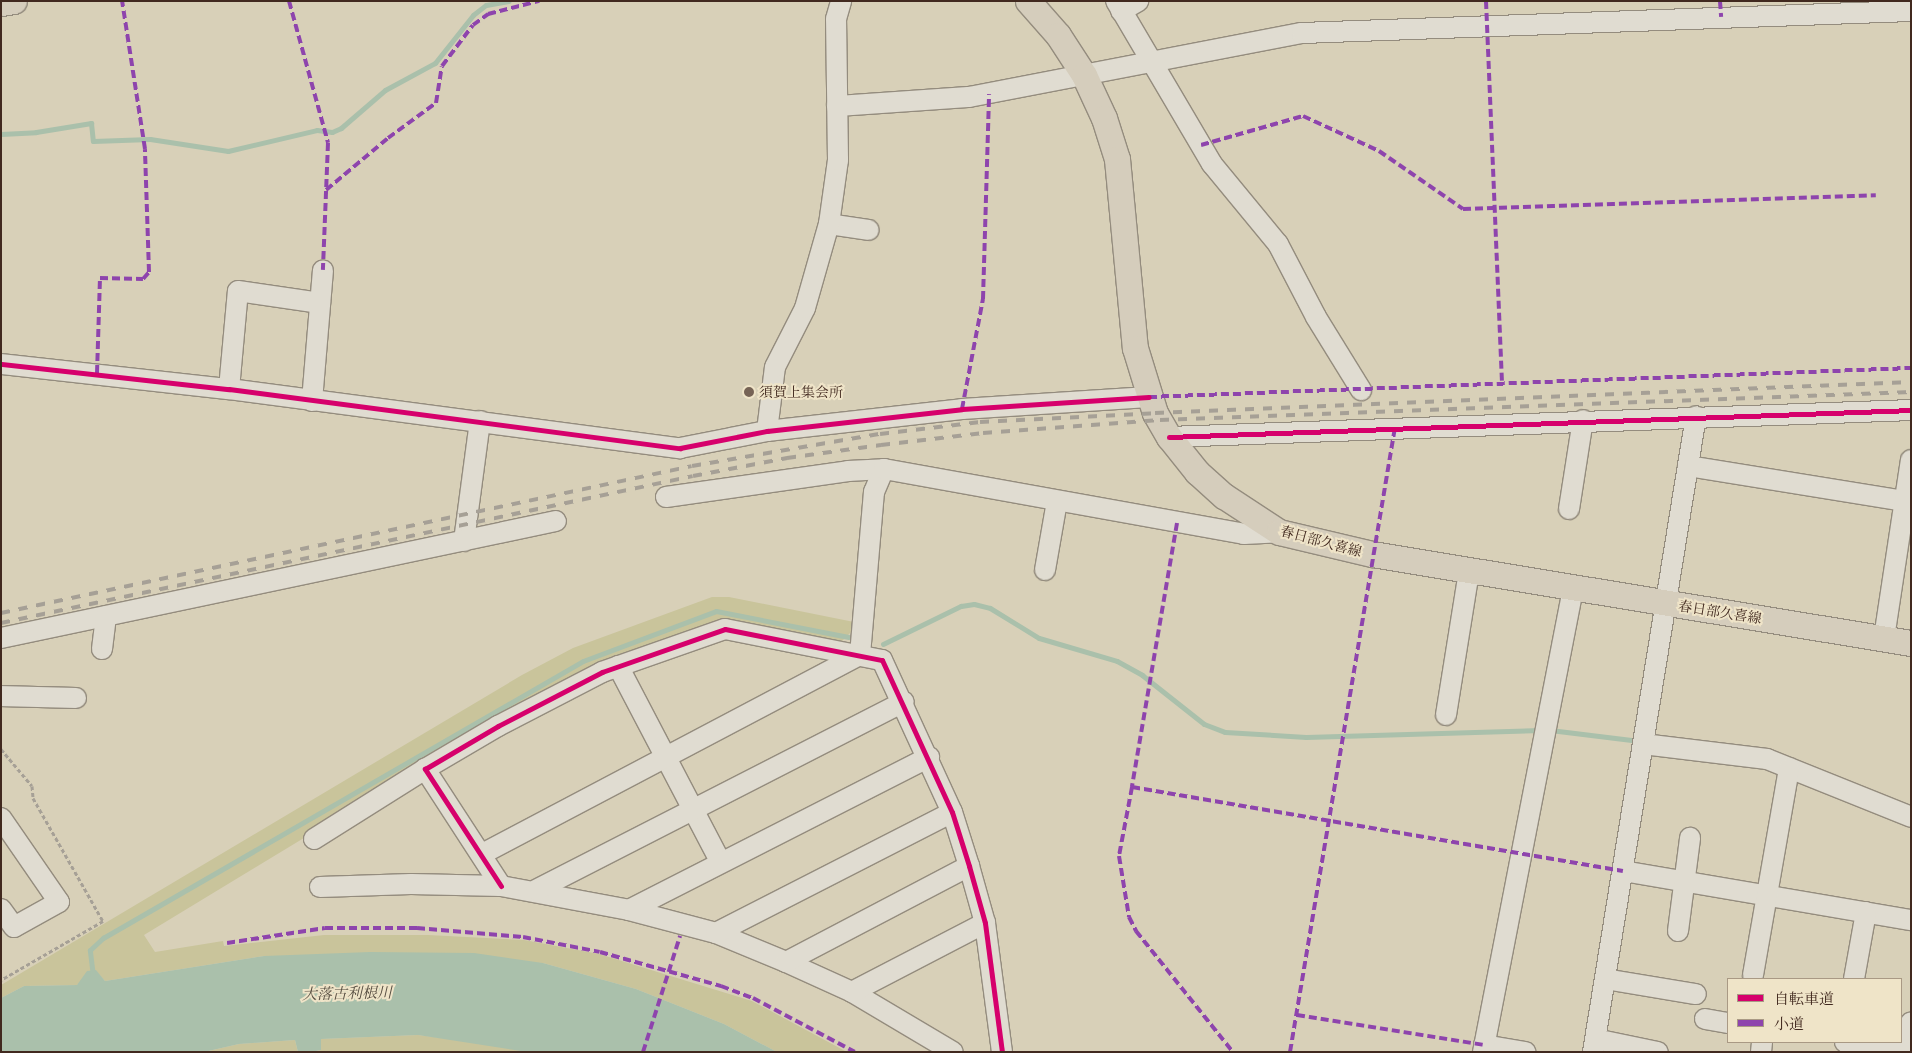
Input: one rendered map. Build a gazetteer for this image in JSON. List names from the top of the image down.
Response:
{
  "streets": {
    "main road": ["春日部久喜線"]
  },
  "water": ["大落古利根川"],
  "places": ["須賀上集会所"],
  "legend": ["自転車道", "小道"]
}
